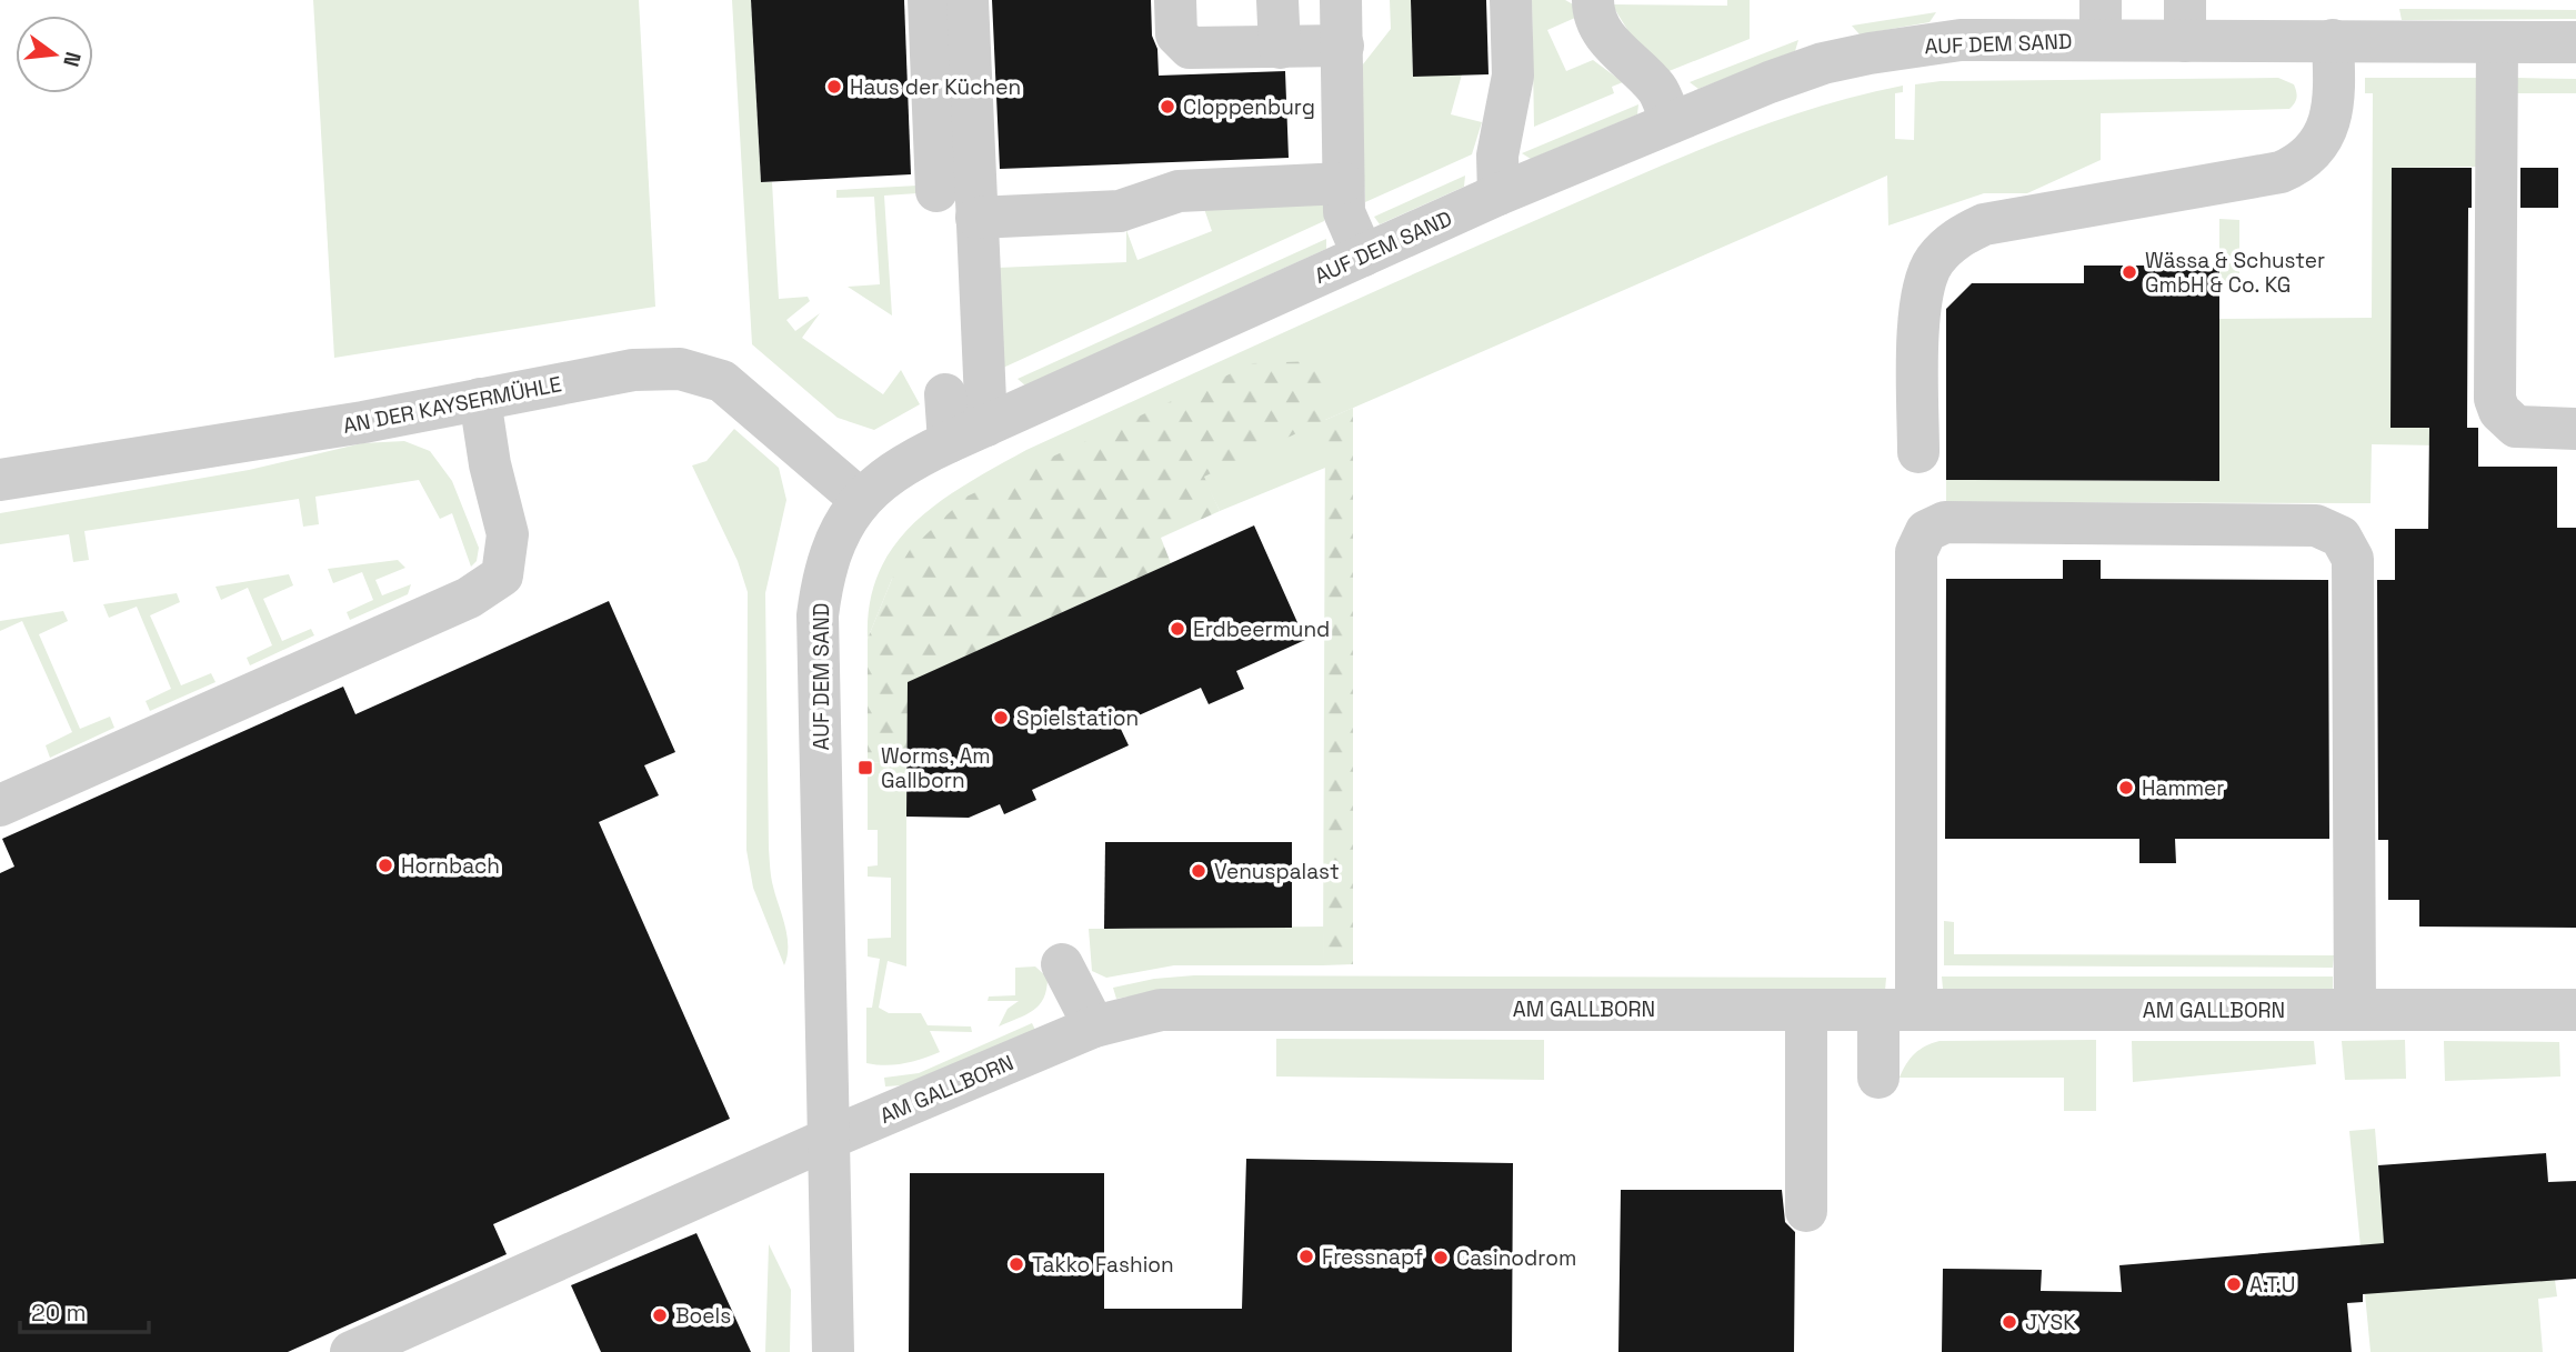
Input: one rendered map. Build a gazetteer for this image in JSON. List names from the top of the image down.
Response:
{
  "streets": {
    "street": ["AUF DEM SAND", "AN DER KAYSERMÜHLE", "AM GALLBORN"]
  },
  "crossings": [
    ["AUF DEM SAND", "AN DER KAYSERMÜHLE"],
    ["AUF DEM SAND", "AM GALLBORN"]
  ],
  "places": {
    "other": [
      "Haus der Küchen",
      "Cloppenburg",
      "Wässa & Schuster GmbH & Co. KG",
      "Erdbeermund",
      "Spielstation",
      "Hammer",
      "Hornbach",
      "Venuspalast",
      "Fressnapf",
      "Casinodrom",
      "Takko Fashion",
      "A.T.U",
      "Boels",
      "JYSK"
    ],
    "transit": ["Worms, Am Gallborn"]
  },
  "scale_bar": "20 m",
  "north": "right"
}
